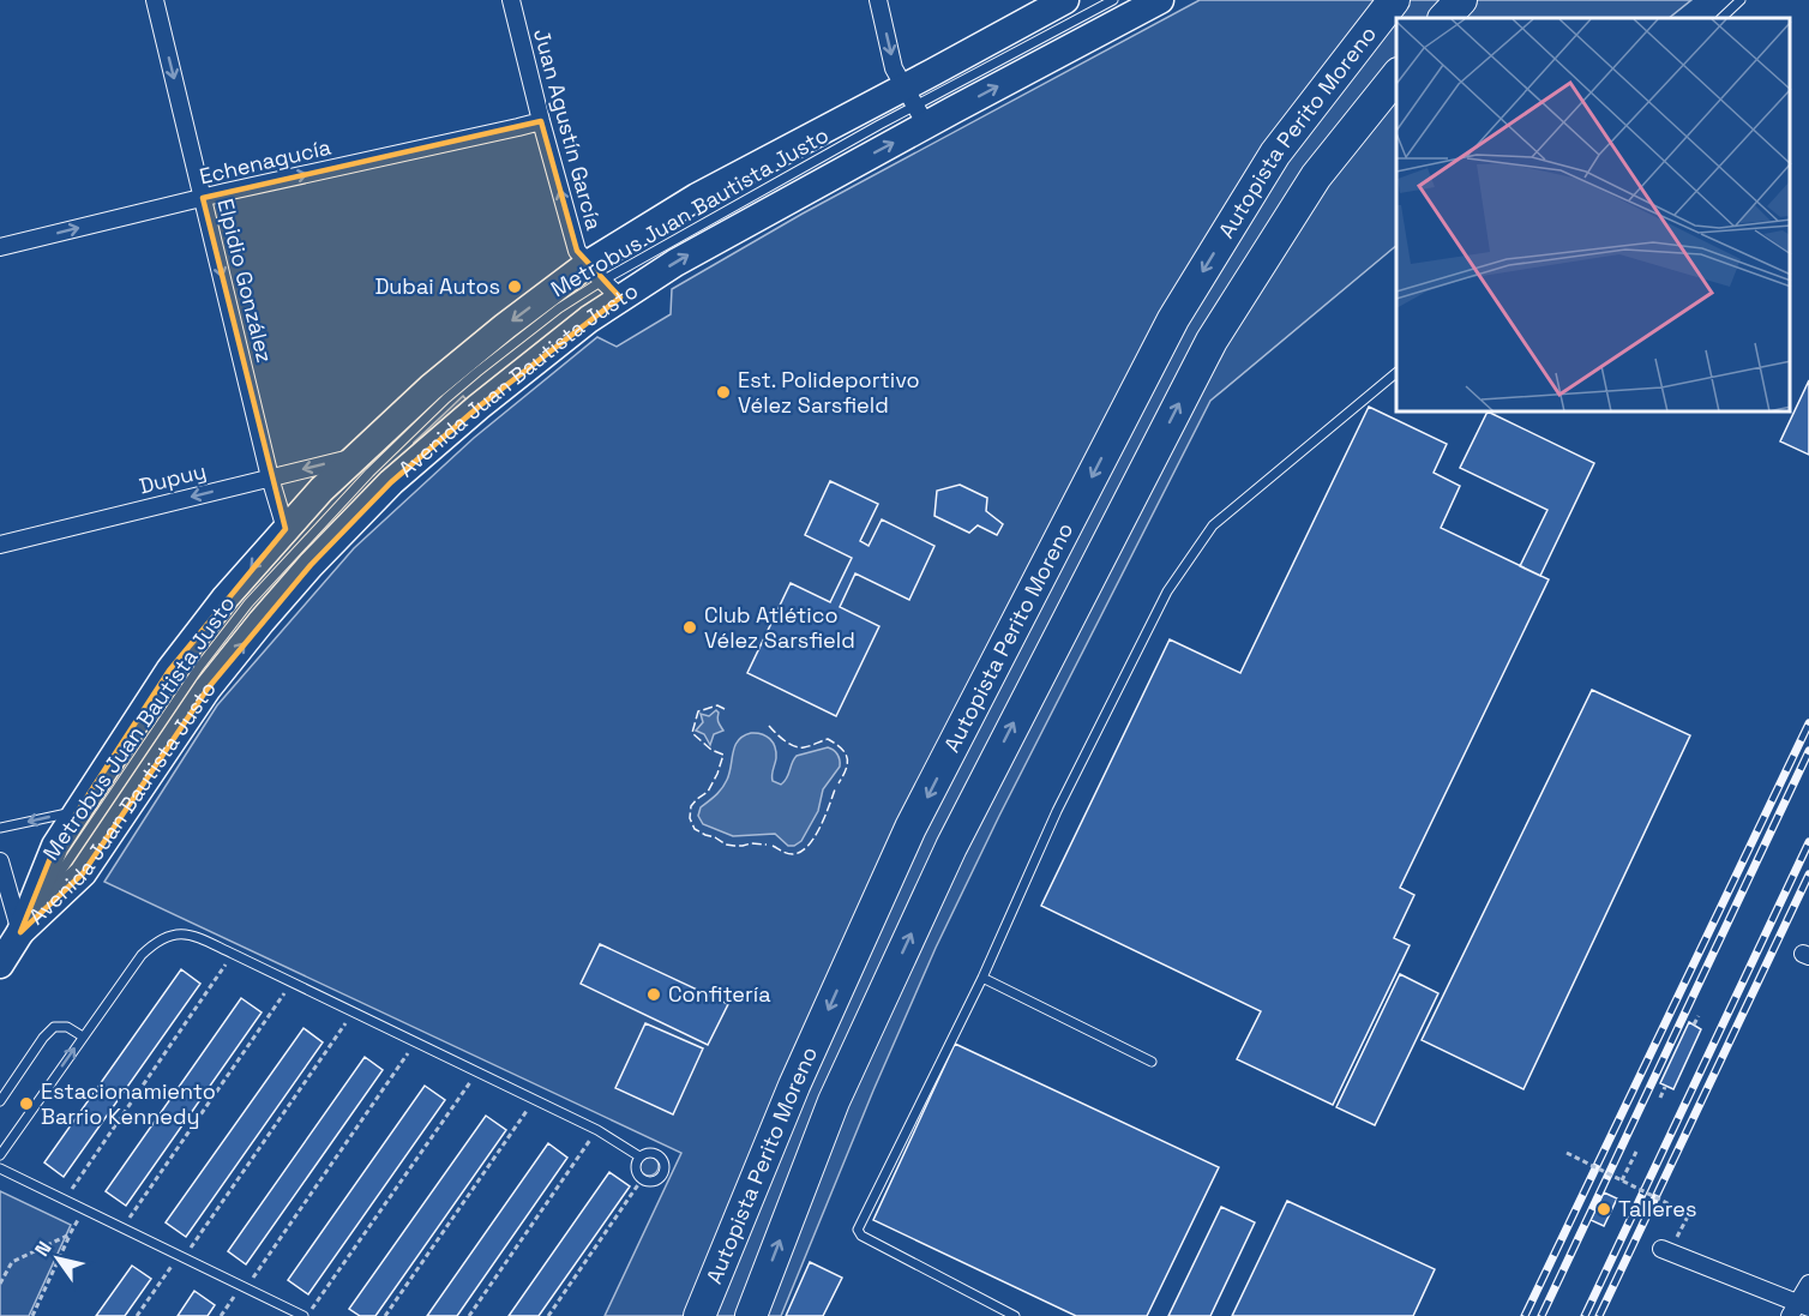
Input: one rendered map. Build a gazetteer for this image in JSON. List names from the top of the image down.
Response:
{
  "streets": {
    "highway": ["Autopista Perito Moreno"],
    "main road": ["Avenida Juan Bautista Justo"],
    "street": [
      "Juan Agustín García",
      "Echenagucía",
      "Elpidio González",
      "Dupuy"
    ]
  },
  "crossings": [
    ["Juan Agustín García", "Echenagucía"],
    ["Juan Agustín García", "Avenida Juan Bautista Justo"],
    ["Echenagucía", "Elpidio González"],
    ["Elpidio González", "Avenida Juan Bautista Justo"],
    ["Elpidio González", "Dupuy"],
    ["Avenida Juan Bautista Justo", "Dupuy"]
  ],
  "one_way": [
    "Juan Agustín García",
    "Echenagucía",
    "Elpidio González",
    "Dupuy"
  ],
  "places": [
    "Dubai Autos",
    "Est. Polideportivo Vélez Sarsfield",
    "Club Atlético Vélez Sarsfield",
    "Confitería",
    "Estacionamiento Barrio Kennedy",
    "Talleres"
  ],
  "north": "top left"
}
